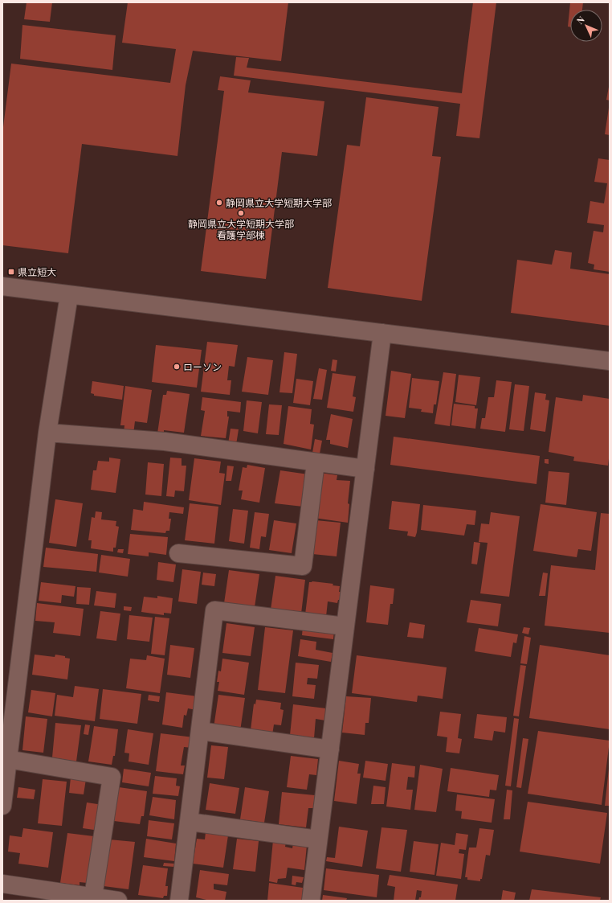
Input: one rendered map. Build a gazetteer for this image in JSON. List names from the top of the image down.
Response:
{
  "places": {
    "other": ["静岡県立大学短期大学部", "静岡県立大学短期大学部 看護学部棟", "ローソン"],
    "transit": ["県立短大"]
  },
  "north": "top left"
}
